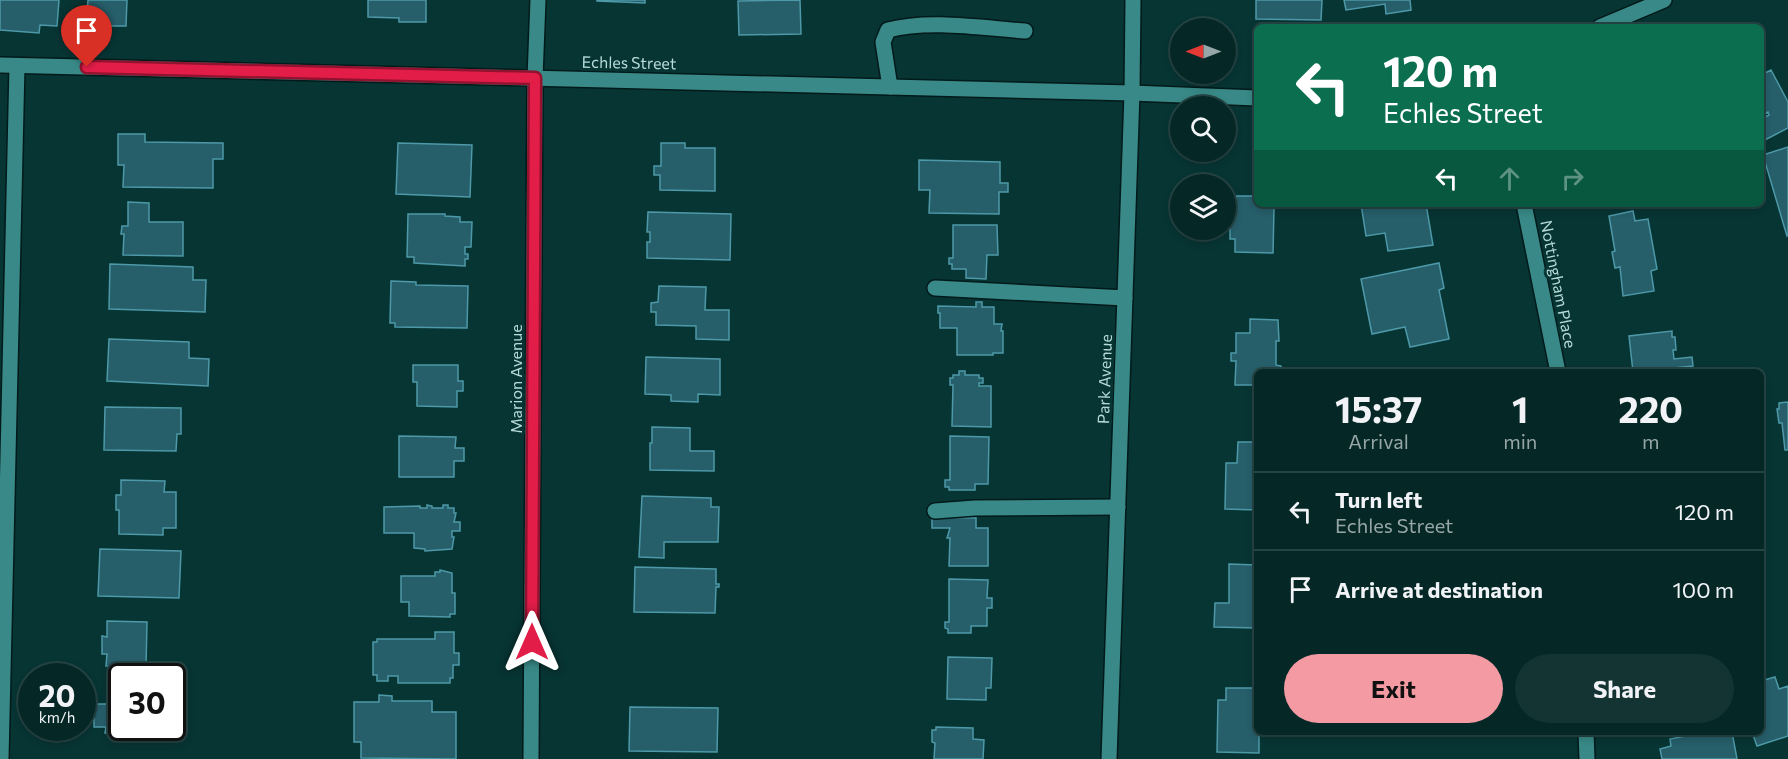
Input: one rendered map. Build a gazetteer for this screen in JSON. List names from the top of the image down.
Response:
{
  "streets": {
    "street": [
      "Echles Street",
      "Nottingham Place",
      "Marion Avenue",
      "Park Avenue"
    ]
  },
  "crossings": [
    ["Echles Street", "Marion Avenue"],
    ["Echles Street", "Park Avenue"]
  ],
  "north": "left",
  "page": {
    "turn": ["120 m", "Echles Street"],
    "eta": [
      "15:37",
      "Arrival",
      "1",
      "min",
      "220",
      "m"
    ],
    "list": [
      {
        "name": "Turn left",
        "note": "Echles Street",
        "value": "120 m"
      },
      {
        "name": "Arrive at destination",
        "value": "100 m"
      }
    ],
    "buttons": ["Exit", "Share"],
    "speed": "20 km/h",
    "limit": "30"
  }
}
